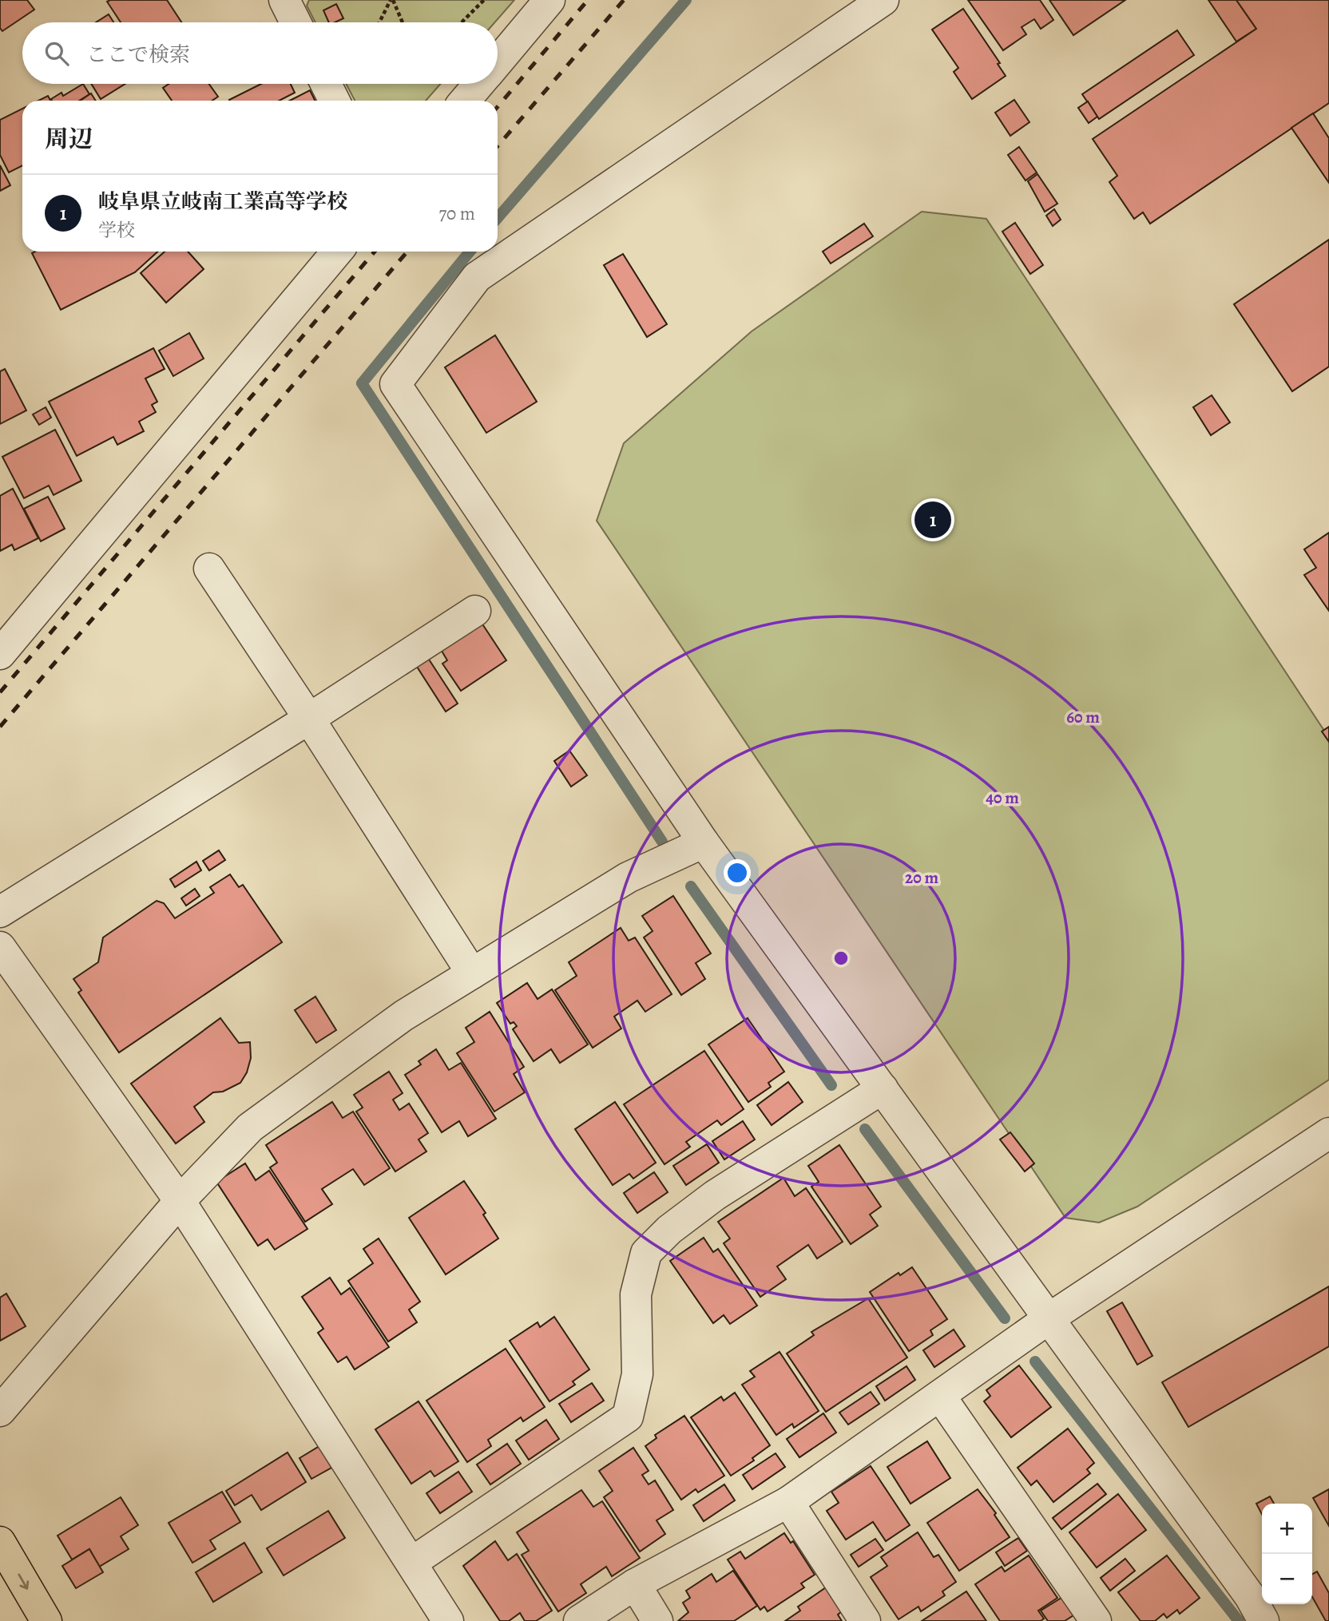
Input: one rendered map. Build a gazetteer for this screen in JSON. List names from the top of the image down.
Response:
{
  "page": {
    "search": "ここで検索",
    "heading": "周辺",
    "list": [
      {
        "mark": "1",
        "name": "岐阜県立岐南工業高等学校",
        "note": "学校",
        "value": "70 m"
      }
    ],
    "pins": "1",
    "map_buttons": ["+", "−"]
  },
  "rings": ["60 m", "40 m", "20 m"]
}
